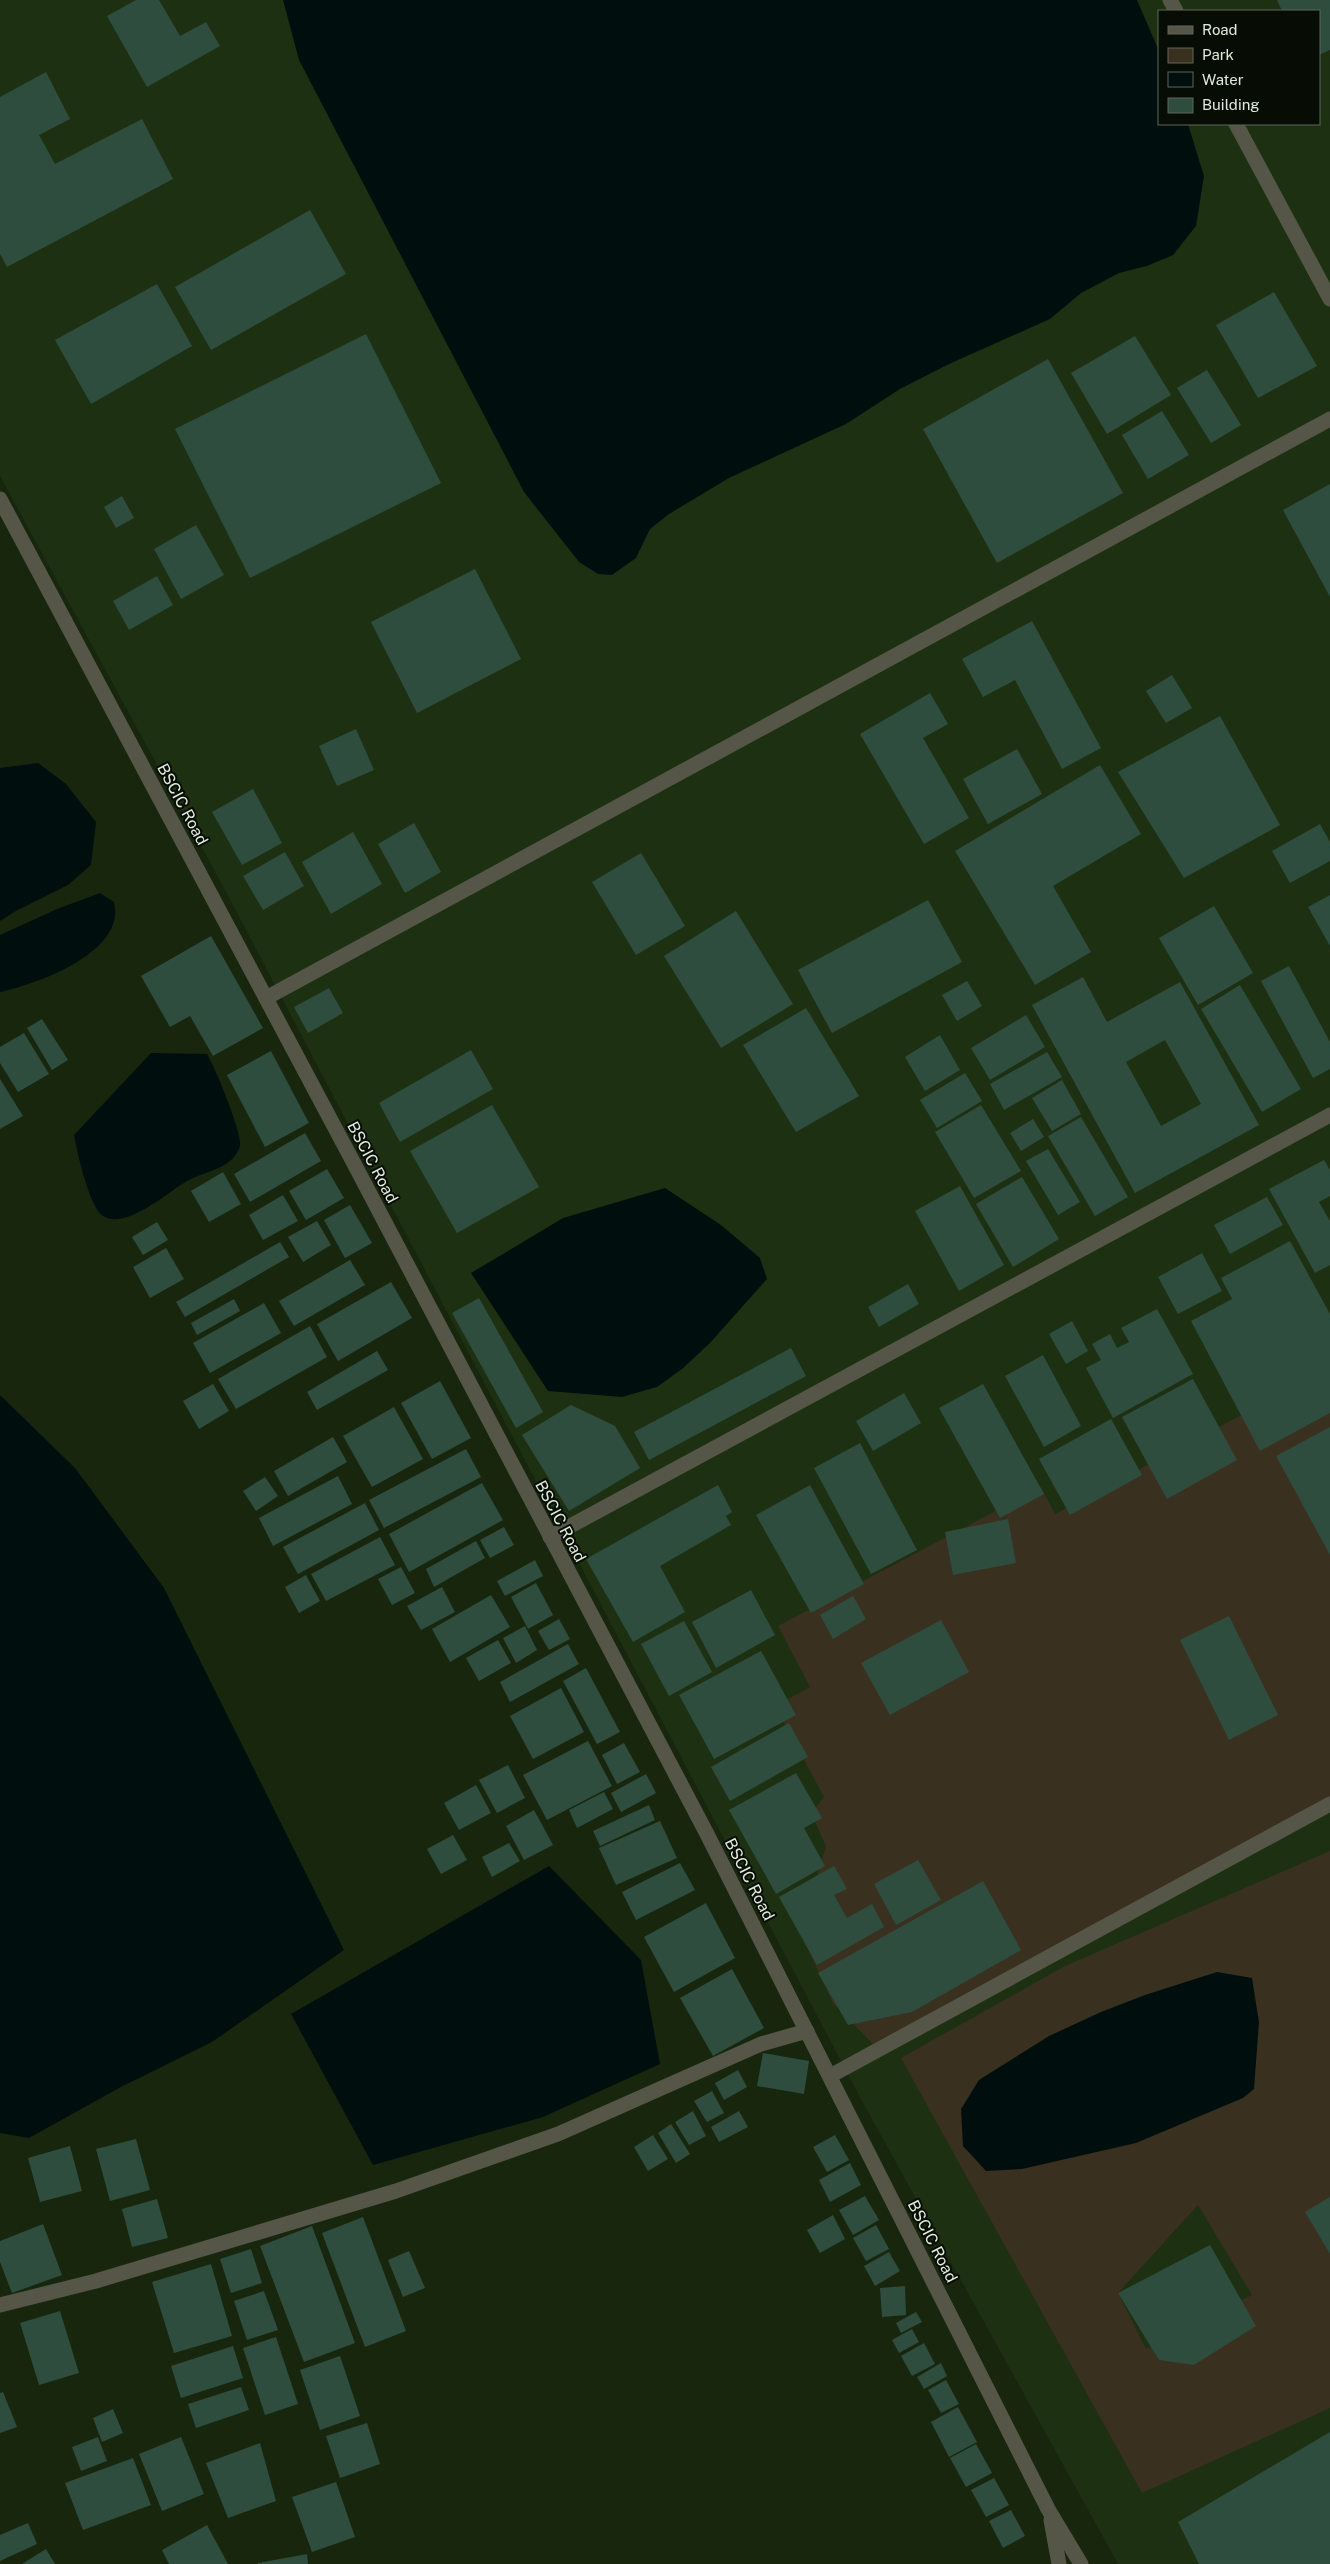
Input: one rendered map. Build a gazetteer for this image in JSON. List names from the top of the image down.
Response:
{
  "streets": {
    "street": ["BSCIC Road"]
  },
  "legend": [
    "Road",
    "Park",
    "Water",
    "Building"
  ]
}
